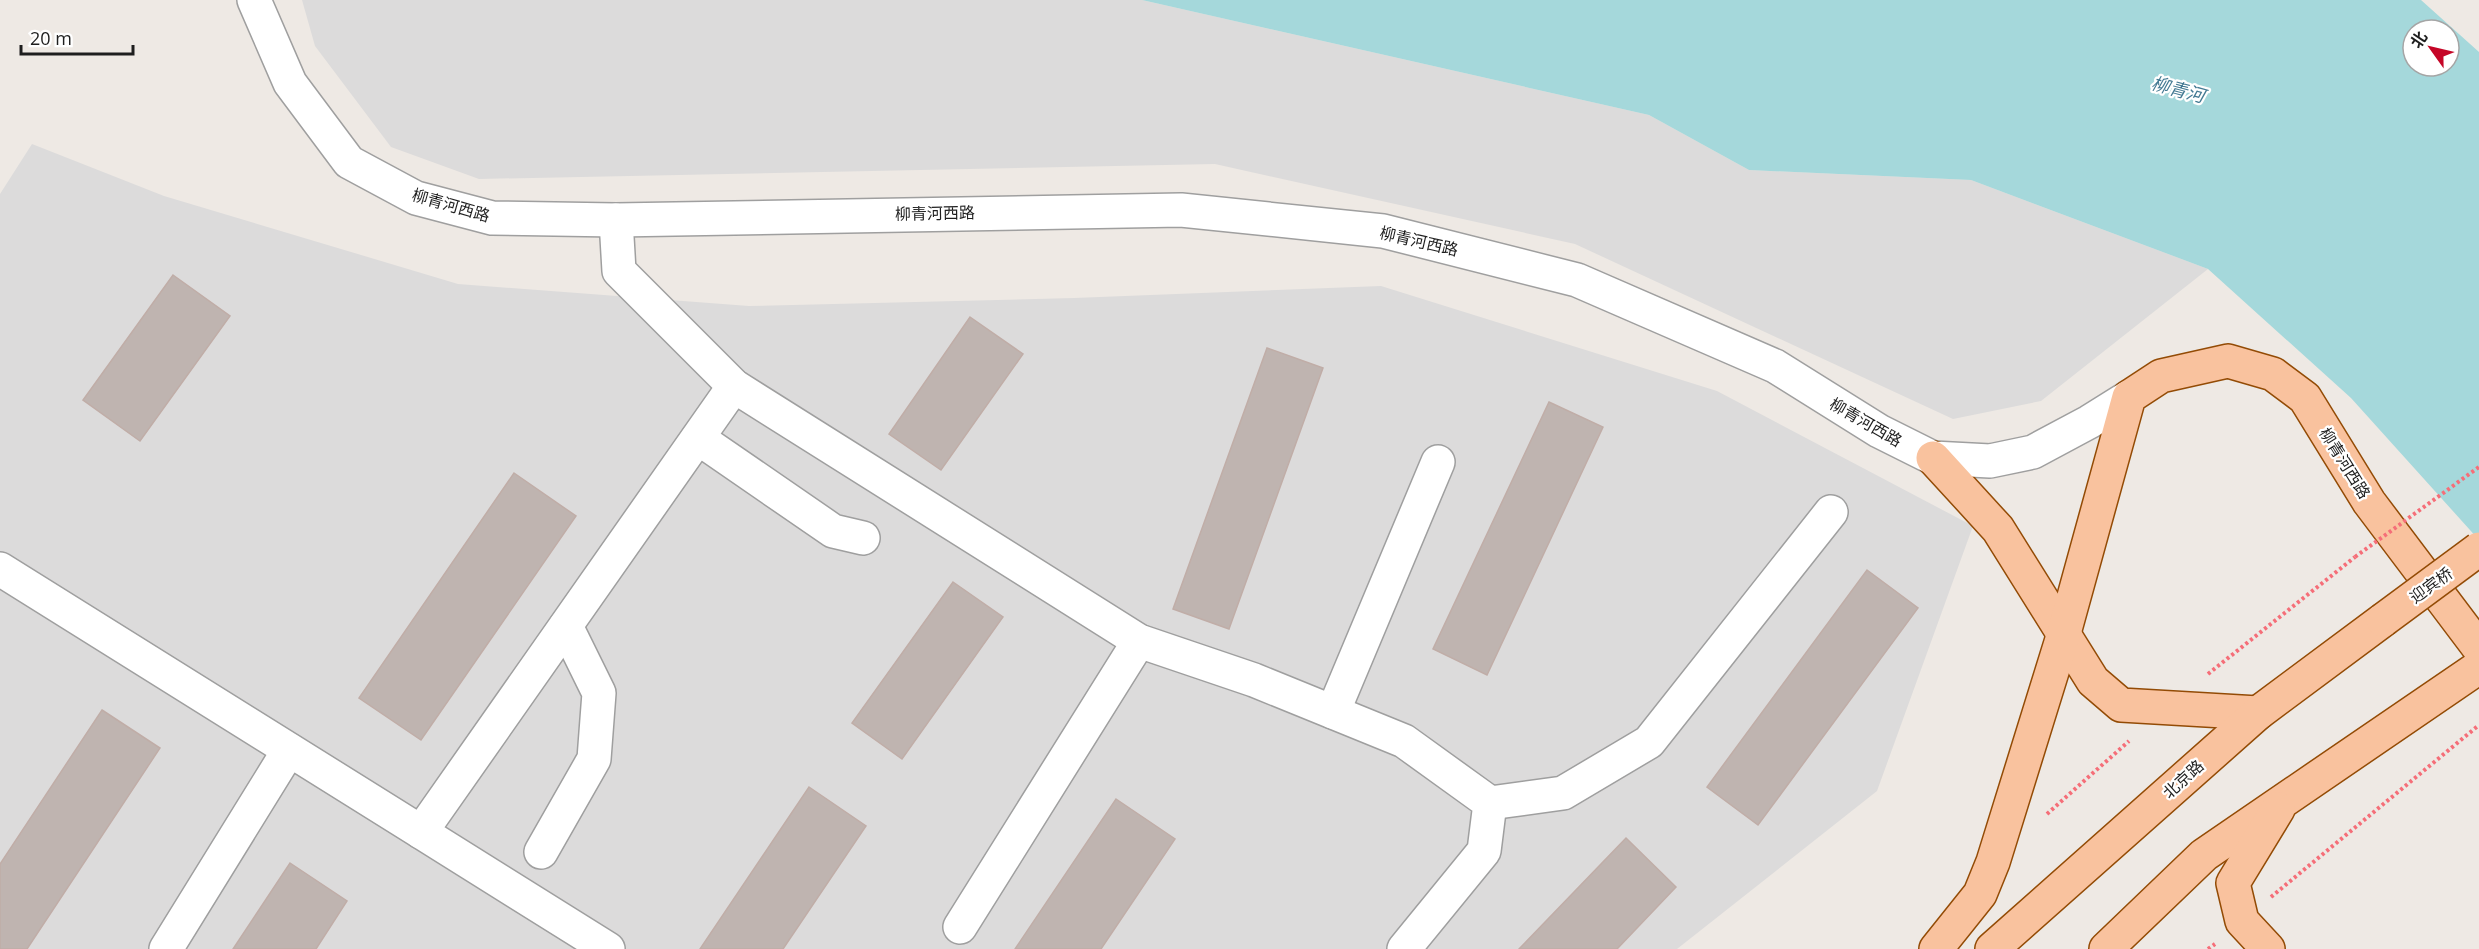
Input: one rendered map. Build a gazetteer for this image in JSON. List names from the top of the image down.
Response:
{
  "streets": {
    "main road": ["柳青河西路", "迎宾桥", "北京路"]
  },
  "crossings": [
    ["迎宾桥", "北京路"]
  ],
  "water": ["柳青河"],
  "scale_bar": "20 m",
  "north": "top left"
}
